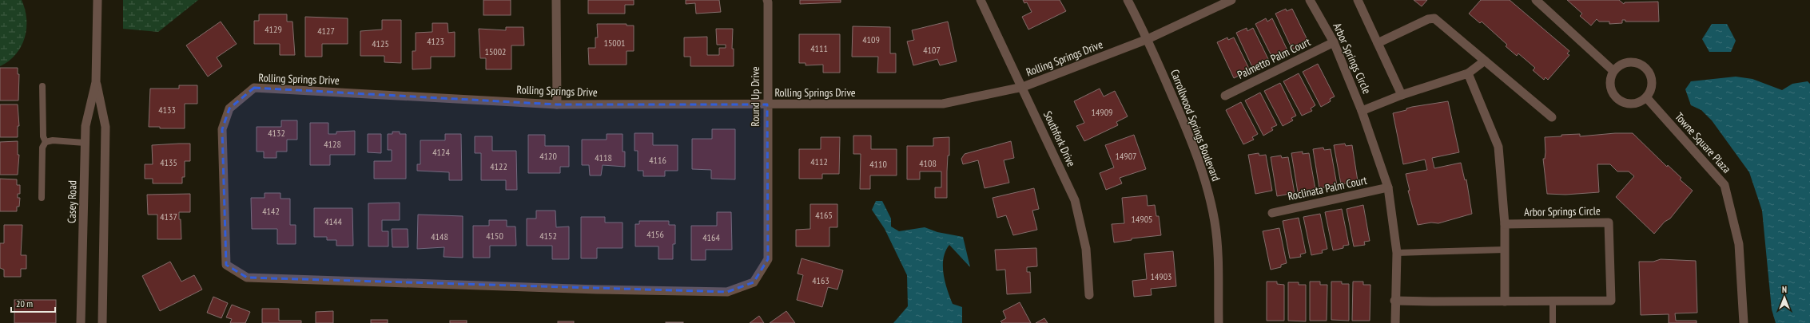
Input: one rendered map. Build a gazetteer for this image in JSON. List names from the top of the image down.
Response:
{
  "streets": {
    "street": [
      "Rolling Springs Drive",
      "Palmetto Palm Court",
      "Arbor Springs Circle",
      "Round Up Drive",
      "Carrollwood Springs Boulevard",
      "Southfork Drive",
      "Towne Square Plaza",
      "Roclinata Palm Court",
      "Casey Road"
    ]
  },
  "crossings": [
    ["Rolling Springs Drive", "Round Up Drive"],
    ["Rolling Springs Drive", "Carrollwood Springs Boulevard"],
    ["Rolling Springs Drive", "Southfork Drive"],
    ["Palmetto Palm Court", "Arbor Springs Circle"],
    ["Arbor Springs Circle", "Roclinata Palm Court"]
  ],
  "house_numbers": [
    "4129",
    "4127",
    "4109",
    "4123",
    "15001",
    "4125",
    "4111",
    "4107",
    "15002",
    "4133",
    "14909",
    "4132",
    "4128",
    "4124",
    "4120",
    "14907",
    "4118",
    "4116",
    "4112",
    "4135",
    "4108",
    "4110",
    "4122",
    "4142",
    "4165",
    "4137",
    "14905",
    "4144",
    "4156",
    "4150",
    "4152",
    "4148",
    "4164",
    "14903",
    "4163"
  ],
  "scale_bar": "20 m",
  "north": "top"
}
